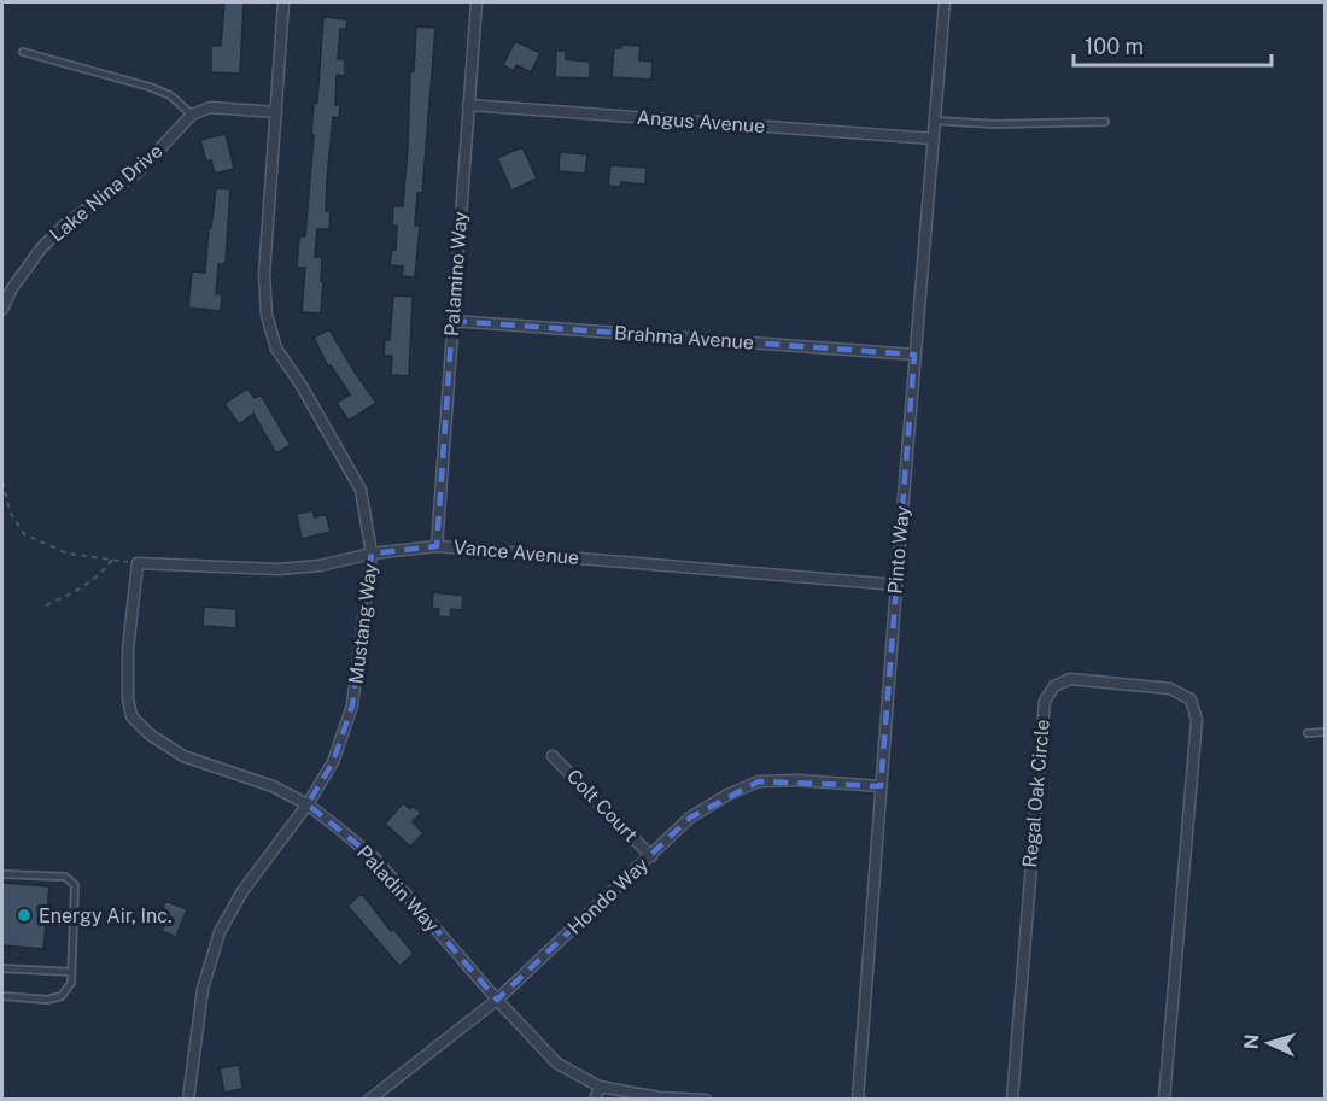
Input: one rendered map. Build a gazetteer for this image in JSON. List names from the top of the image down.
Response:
{
  "streets": {
    "street": [
      "Angus Avenue",
      "Lake Nina Drive",
      "Palamino Way",
      "Brahma Avenue",
      "Pinto Way",
      "Vance Avenue",
      "Mustang Way",
      "Regal Oak Circle",
      "Colt Court",
      "Paladin Way",
      "Hondo Way"
    ]
  },
  "crossings": [
    ["Angus Avenue", "Palamino Way"],
    ["Angus Avenue", "Pinto Way"],
    ["Palamino Way", "Brahma Avenue"],
    ["Palamino Way", "Vance Avenue"],
    ["Brahma Avenue", "Pinto Way"],
    ["Pinto Way", "Vance Avenue"],
    ["Pinto Way", "Hondo Way"],
    ["Vance Avenue", "Mustang Way"],
    ["Vance Avenue", "Paladin Way"],
    ["Mustang Way", "Paladin Way"],
    ["Colt Court", "Hondo Way"],
    ["Paladin Way", "Hondo Way"]
  ],
  "places": ["Energy Air, Inc."],
  "scale_bar": "100 m",
  "north": "left"
}
